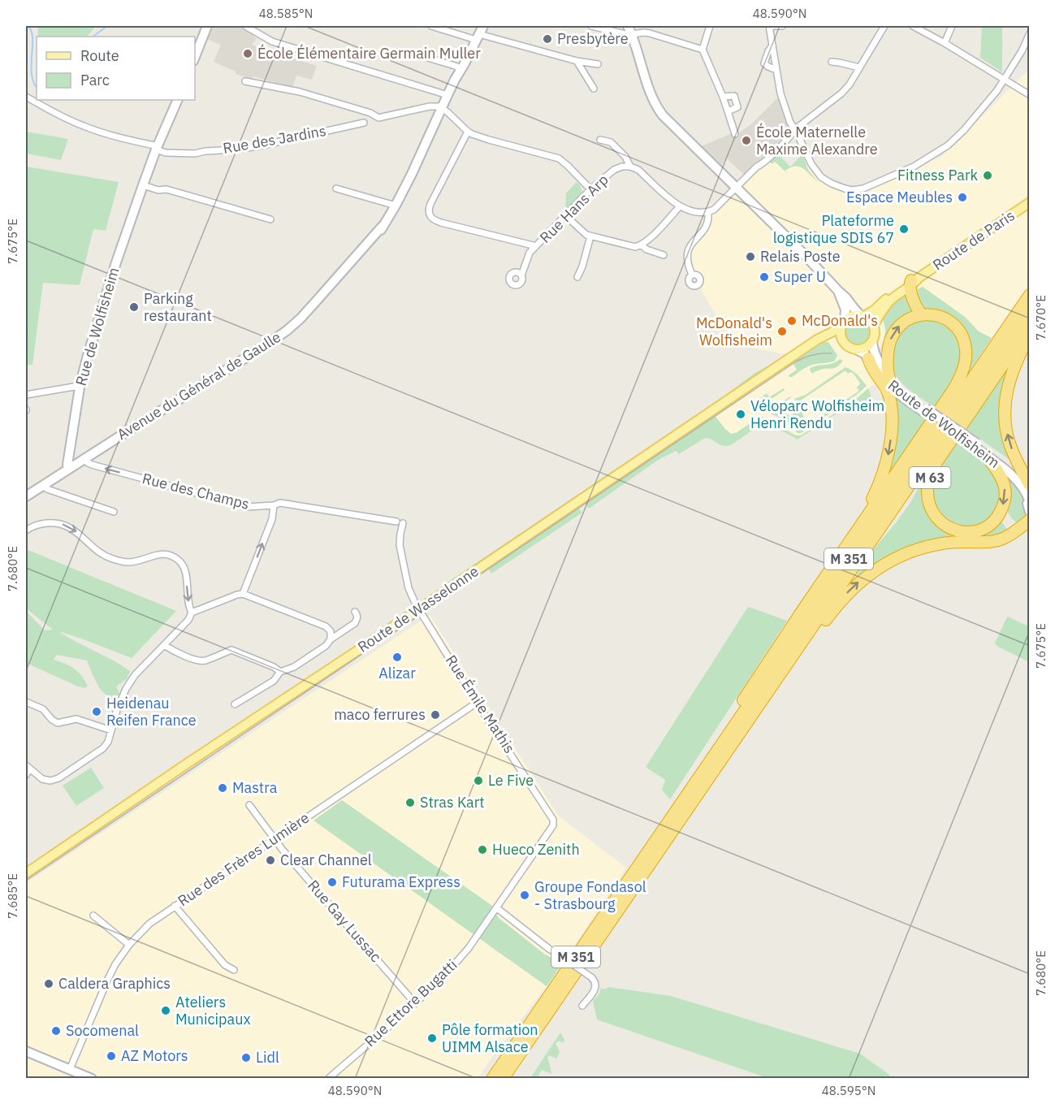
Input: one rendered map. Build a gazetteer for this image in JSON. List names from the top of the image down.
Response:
{
  "streets": {
    "highway": ["M 63", "M 351"],
    "main road": [
      "Route de Paris",
      "Rue de Wolfisheim",
      "Avenue du Général de Gaulle",
      "Route de Wolfisheim",
      "Route de Wasselonne"
    ],
    "street": [
      "Rue des Jardins",
      "Rue Hans Arp",
      "Rue des Champs",
      "Rue Émile Mathis",
      "Rue des Frères Lumière",
      "Rue Gay Lussac",
      "Rue Ettore Bugatti"
    ]
  },
  "crossings": [
    ["Rue des Jardins", "Rue de Wolfisheim"],
    ["Route de Paris", "Route de Wolfisheim"],
    ["Route de Paris", "Route de Wasselonne"],
    ["Rue de Wolfisheim", "Avenue du Général de Gaulle"],
    ["Avenue du Général de Gaulle", "Rue des Champs"],
    ["Route de Wolfisheim", "M 63"],
    ["Route de Wolfisheim", "Route de Wasselonne"],
    ["Rue des Champs", "Rue Émile Mathis"],
    ["Route de Wasselonne", "Rue Émile Mathis"],
    ["Rue Émile Mathis", "Rue des Frères Lumière"],
    ["Rue Émile Mathis", "Rue Ettore Bugatti"],
    ["Rue des Frères Lumière", "Rue Gay Lussac"],
    ["Rue Gay Lussac", "Rue Ettore Bugatti"]
  ],
  "places": [
    "Presbytère",
    "École Élémentaire Germain Muller",
    "École Maternelle Maxime Alexandre",
    "Fitness Park",
    "Espace Meubles",
    "Plateforme logistique SDIS 67",
    "Relais Poste",
    "Super U",
    "Parking restaurant",
    "McDonald's",
    "McDonald's Wolfisheim",
    "Véloparc Wolfisheim Henri Rendu",
    "Alizar",
    "Heidenau Reifen France",
    "maco ferrures",
    "Le Five",
    "Mastra",
    "Stras Kart",
    "Hueco Zenith",
    "Clear Channel",
    "Futurama Express",
    "Groupe Fondasol - Strasbourg",
    "Caldera Graphics",
    "Ateliers Municipaux",
    "Socomenal",
    "Pôle formation UIMM Alsace",
    "AZ Motors",
    "Lidl"
  ],
  "legend": ["Route", "Parc"],
  "coordinates": [
    "48.585°N",
    "48.590°N",
    "7.675°E",
    "7.670°E",
    "7.680°E",
    "7.685°E",
    "48.595°N"
  ]
}
